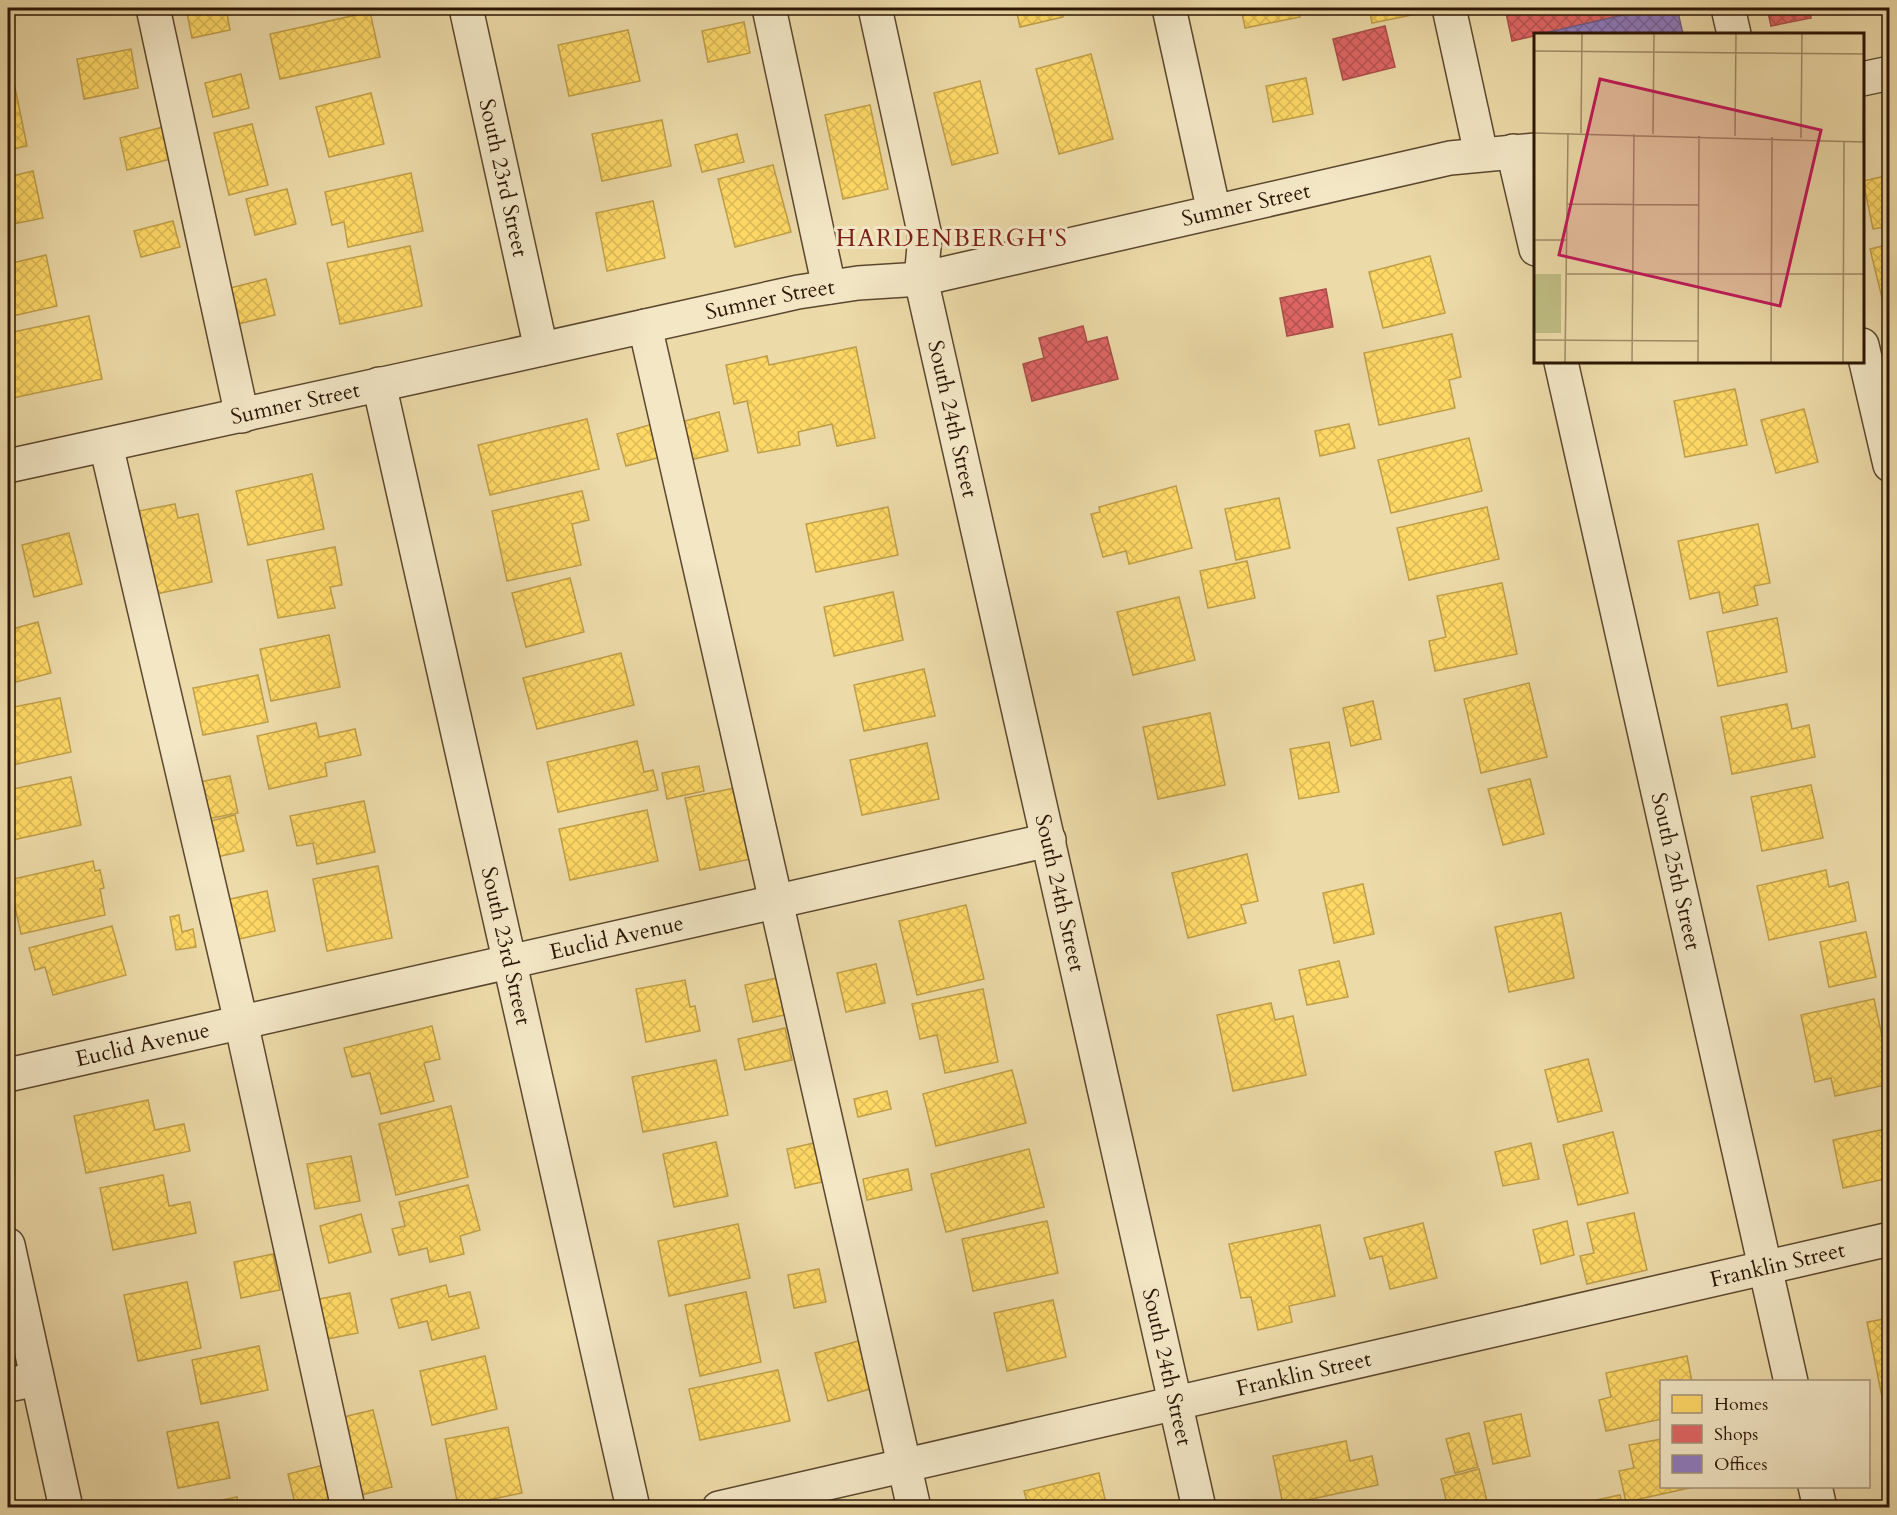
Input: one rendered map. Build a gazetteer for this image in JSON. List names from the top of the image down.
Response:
{
  "streets": {
    "street": [
      "South 23rd Street",
      "Sumner Street",
      "South 24th Street",
      "South 25th Street",
      "Euclid Avenue",
      "Franklin Street"
    ]
  },
  "crossings": [
    ["South 23rd Street", "Sumner Street"],
    ["South 23rd Street", "Euclid Avenue"],
    ["Sumner Street", "South 24th Street"],
    ["South 24th Street", "Euclid Avenue"],
    ["South 24th Street", "Franklin Street"],
    ["South 25th Street", "Franklin Street"]
  ],
  "districts": ["HARDENBERGH'S"],
  "legend": ["Homes", "Shops", "Offices"]
}
